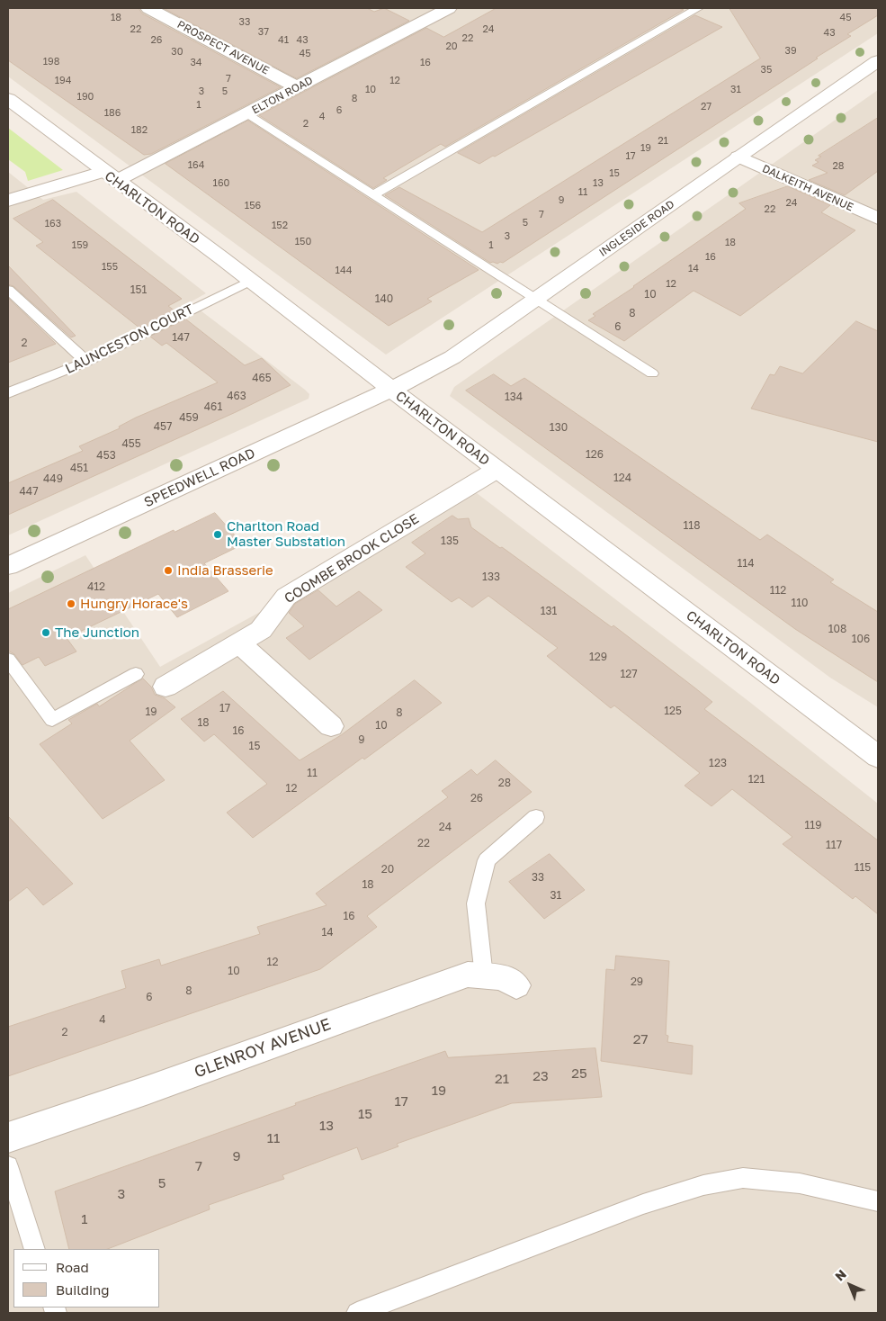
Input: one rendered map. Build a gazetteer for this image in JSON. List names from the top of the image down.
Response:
{
  "streets": {
    "street": [
      "PROSPECT AVENUE",
      "ELTON ROAD",
      "DALKEITH AVENUE",
      "CHARLTON ROAD",
      "INGLESIDE ROAD",
      "SPEEDWELL ROAD",
      "COOMBE BROOK CLOSE",
      "GLENROY AVENUE"
    ],
    "lane": ["LAUNCESTON COURT"]
  },
  "crossings": [
    ["PROSPECT AVENUE", "ELTON ROAD"],
    ["ELTON ROAD", "CHARLTON ROAD"],
    ["DALKEITH AVENUE", "INGLESIDE ROAD"],
    ["CHARLTON ROAD", "INGLESIDE ROAD"],
    ["CHARLTON ROAD", "LAUNCESTON COURT"],
    ["CHARLTON ROAD", "SPEEDWELL ROAD"],
    ["CHARLTON ROAD", "COOMBE BROOK CLOSE"],
    ["INGLESIDE ROAD", "SPEEDWELL ROAD"]
  ],
  "places": [
    "Charlton Road Master Substation",
    "India Brasserie",
    "Hungry Horace's",
    "The Junction"
  ],
  "house_numbers": [
    "18",
    "45",
    "33",
    "22",
    "24",
    "37",
    "43",
    "22",
    "26",
    "41",
    "43",
    "20",
    "39",
    "30",
    "45",
    "198",
    "34",
    "16",
    "35",
    "7",
    "194",
    "12",
    "10",
    "31",
    "3",
    "5",
    "190",
    "8",
    "1",
    "27",
    "6",
    "186",
    "4",
    "2",
    "182",
    "21",
    "19",
    "17",
    "164",
    "28",
    "15",
    "160",
    "13",
    "11",
    "9",
    "24",
    "156",
    "22",
    "7",
    "5",
    "163",
    "152",
    "3",
    "150",
    "18",
    "159",
    "1",
    "16",
    "155",
    "14",
    "144",
    "12",
    "151",
    "10",
    "140",
    "8",
    "6",
    "147",
    "2",
    "465",
    "463",
    "134",
    "461",
    "459",
    "457",
    "130",
    "455",
    "126",
    "453",
    "451",
    "124",
    "449",
    "447",
    "118",
    "135",
    "114",
    "133",
    "412",
    "112",
    "110",
    "131",
    "108",
    "106",
    "129",
    "127",
    "17",
    "125",
    "19",
    "8",
    "18",
    "10",
    "16",
    "9",
    "15",
    "123",
    "11",
    "121",
    "28",
    "12",
    "26",
    "119",
    "24",
    "22",
    "117",
    "115",
    "20",
    "33",
    "18",
    "31",
    "16",
    "14",
    "12",
    "10",
    "29",
    "8",
    "6",
    "4",
    "2",
    "27",
    "25",
    "23",
    "21",
    "19",
    "17",
    "15",
    "13",
    "11",
    "9",
    "7",
    "5",
    "3",
    "1"
  ],
  "legend": ["Road", "Building"],
  "north": "top left"
}
